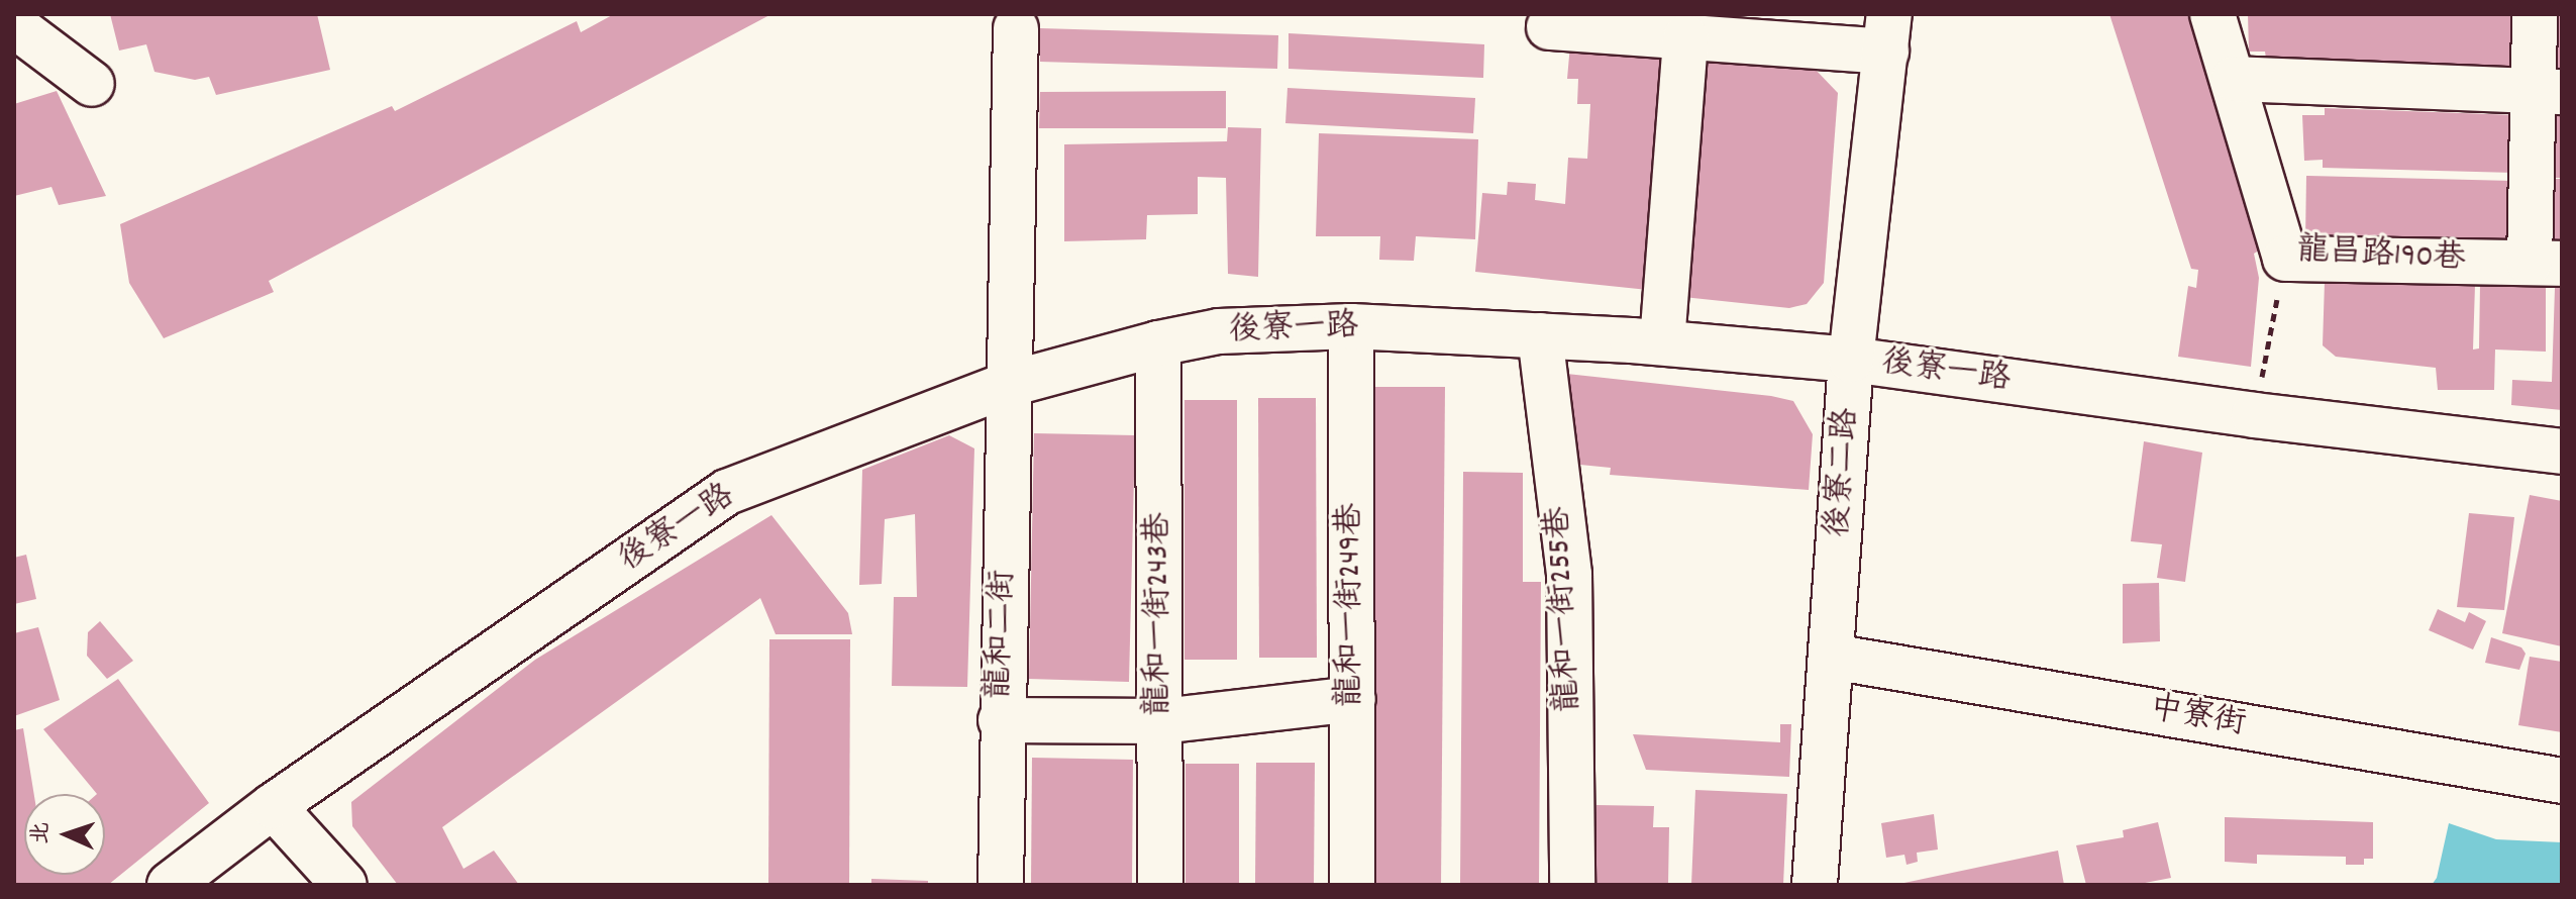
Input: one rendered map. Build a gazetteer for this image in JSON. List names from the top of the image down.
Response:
{
  "streets": {
    "street": [
      "龍昌路190巷",
      "後寮一路",
      "後寮二路",
      "龍和一街249巷",
      "龍和一街255巷",
      "龍和一街243巷",
      "龍和二街",
      "中寮街"
    ]
  },
  "crossings": [
    ["後寮一路", "後寮二路"],
    ["後寮一路", "龍和一街249巷"],
    ["後寮一路", "龍和一街255巷"],
    ["後寮一路", "龍和一街243巷"],
    ["後寮一路", "龍和二街"],
    ["後寮二路", "中寮街"]
  ],
  "north": "left"
}
